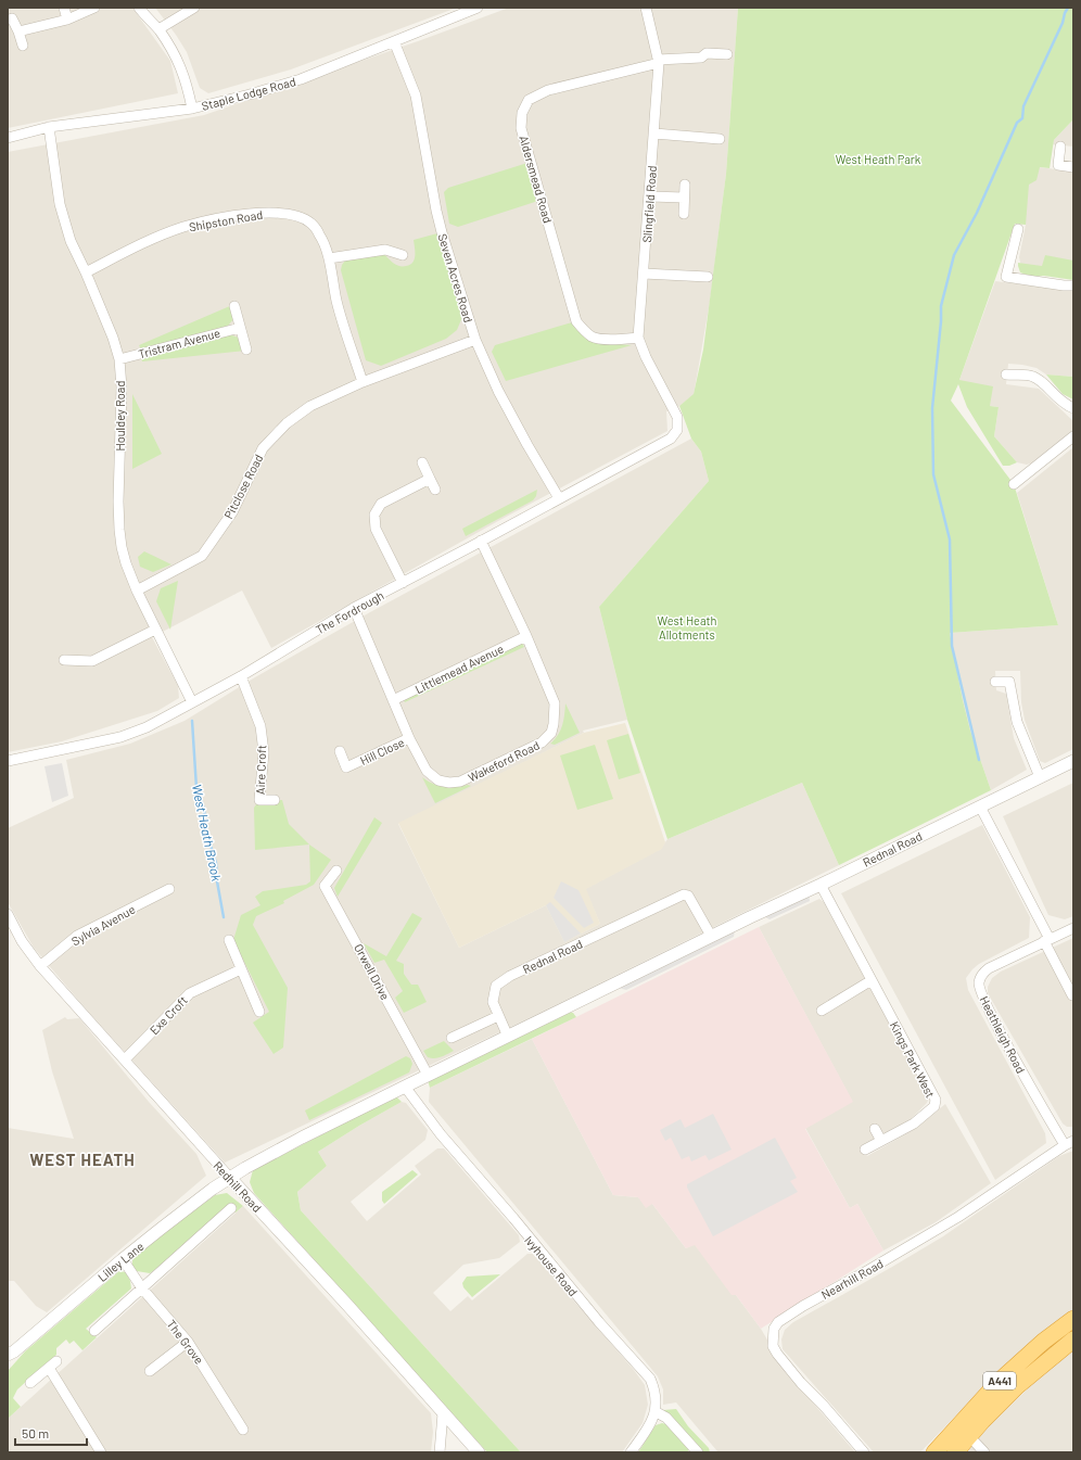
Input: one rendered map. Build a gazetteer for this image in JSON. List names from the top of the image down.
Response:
{
  "streets": {
    "highway": ["A441"],
    "street": [
      "Staple Lodge Road",
      "Aldersmead Road",
      "Slingfield Road",
      "Shipston Road",
      "Seven Acres Road",
      "Tristram Avenue",
      "Houldey Road",
      "Pitclose Road",
      "The Fordrough",
      "Littlemead Avenue",
      "Hill Close",
      "Wakeford Road",
      "Aire Croft",
      "Rednal Road",
      "Sylvia Avenue",
      "Orwell Drive",
      "Exe Croft",
      "Heathleigh Road",
      "Kings Park West",
      "Redhill Road",
      "Lilley Lane",
      "Ivyhouse Road",
      "Nearhill Road",
      "The Grove"
    ]
  },
  "crossings": [
    ["Staple Lodge Road", "Seven Acres Road"],
    ["Staple Lodge Road", "Houldey Road"],
    ["Aldersmead Road", "Slingfield Road"],
    ["Slingfield Road", "The Fordrough"],
    ["Shipston Road", "Houldey Road"],
    ["Shipston Road", "Pitclose Road"],
    ["Seven Acres Road", "Pitclose Road"],
    ["Seven Acres Road", "The Fordrough"],
    ["Tristram Avenue", "Houldey Road"],
    ["Houldey Road", "Pitclose Road"],
    ["Houldey Road", "The Fordrough"],
    ["The Fordrough", "Wakeford Road"],
    ["The Fordrough", "Aire Croft"],
    ["Littlemead Avenue", "Wakeford Road"],
    ["Hill Close", "Wakeford Road"],
    ["Rednal Road", "Orwell Drive"],
    ["Rednal Road", "Kings Park West"],
    ["Rednal Road", "Redhill Road"],
    ["Rednal Road", "Lilley Lane"],
    ["Rednal Road", "Ivyhouse Road"],
    ["Sylvia Avenue", "Redhill Road"],
    ["Exe Croft", "Redhill Road"],
    ["Heathleigh Road", "Nearhill Road"],
    ["Redhill Road", "Lilley Lane"],
    ["Lilley Lane", "The Grove"]
  ],
  "districts": ["WEST HEATH"],
  "water": ["West Heath Brook"],
  "parks": ["West Heath Park", "West Heath Allotments"],
  "scale_bar": "50 m"
}
